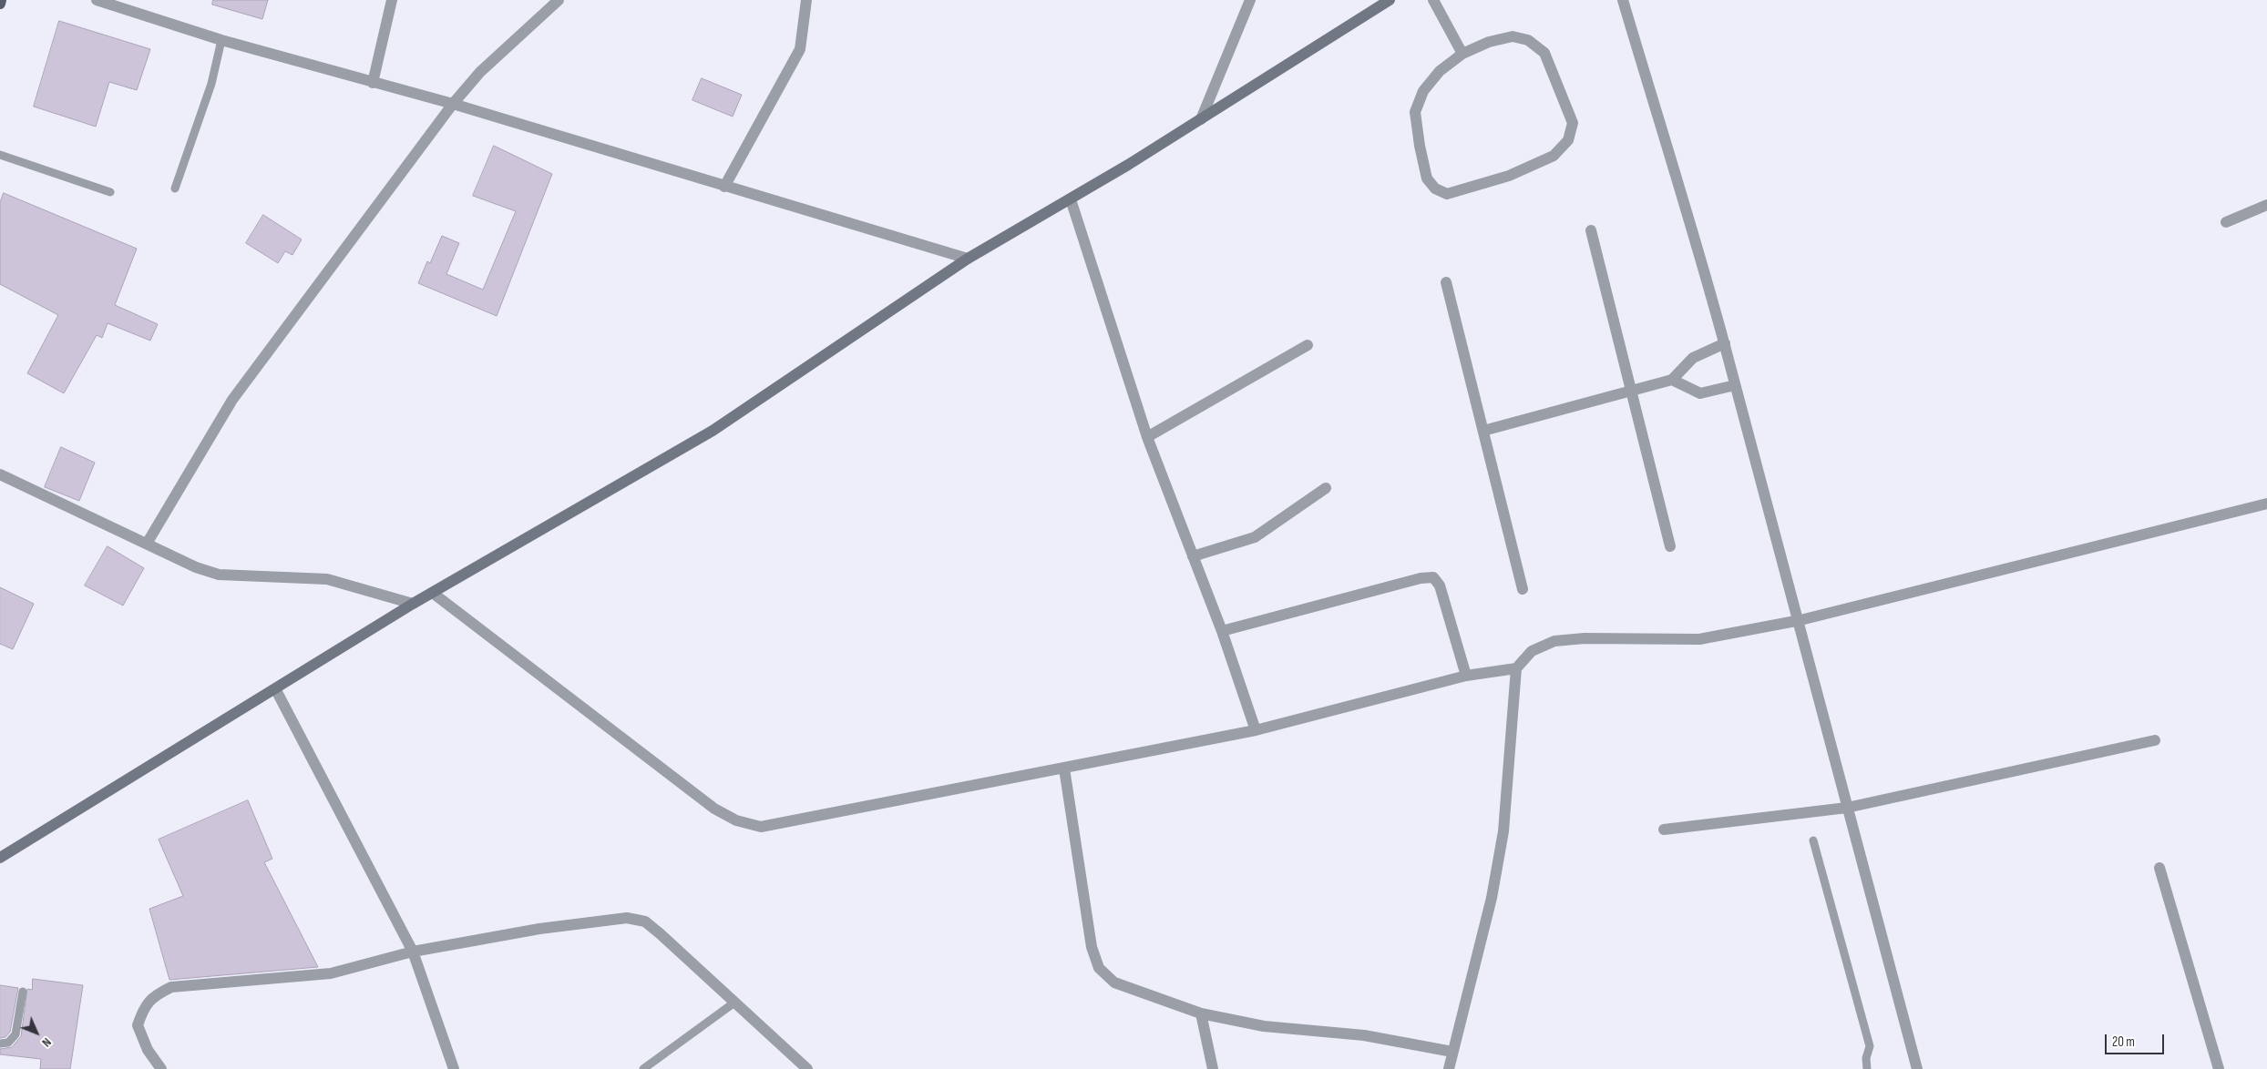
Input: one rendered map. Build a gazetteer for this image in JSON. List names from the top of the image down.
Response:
{
  "scale_bar": "20 m",
  "north": "bottom right"
}
